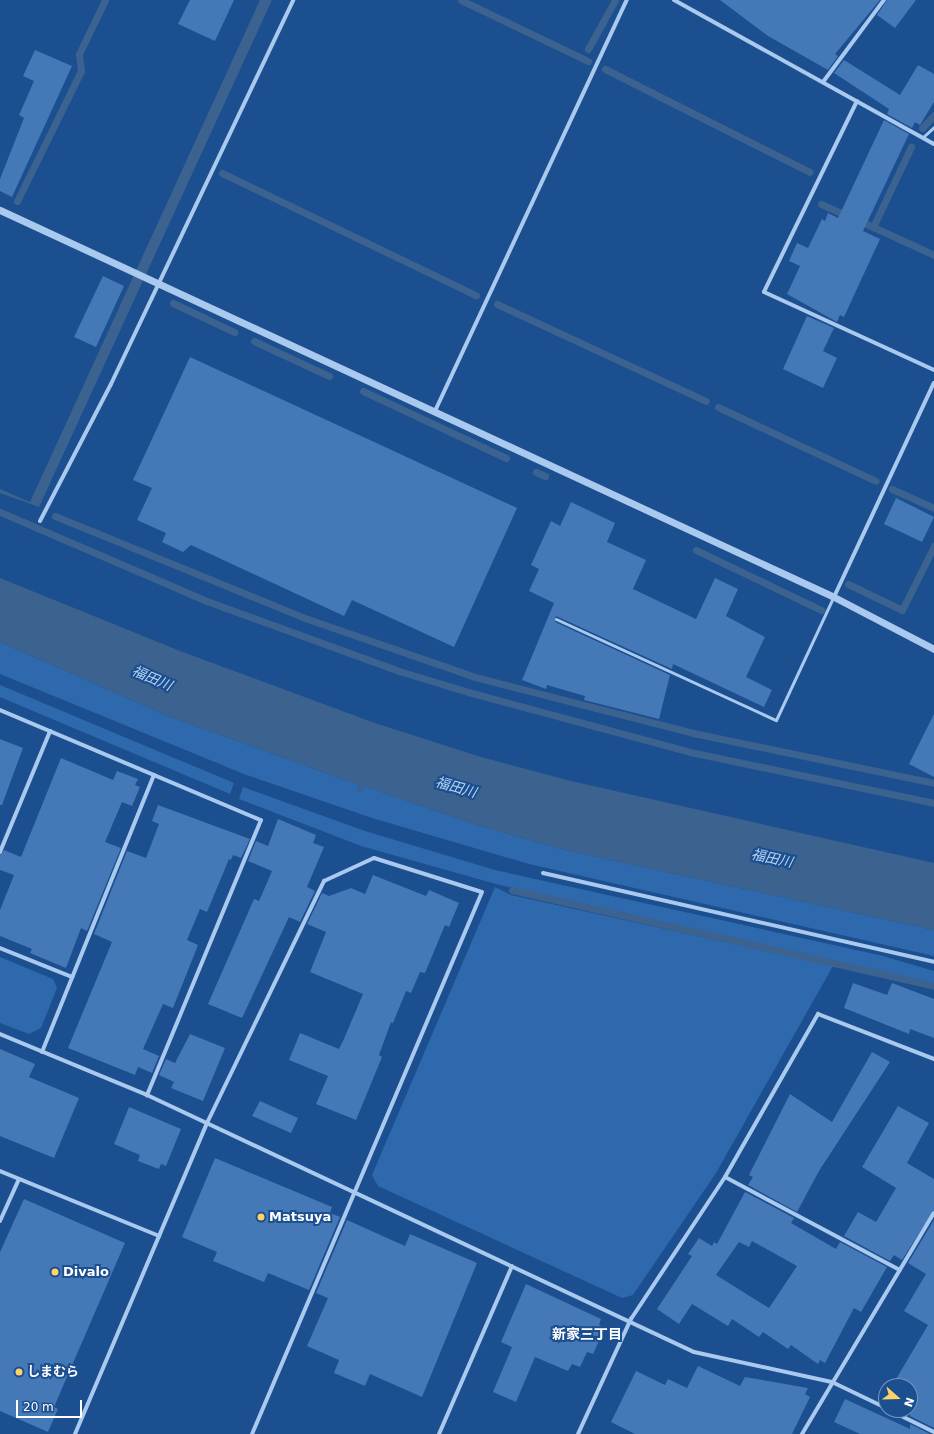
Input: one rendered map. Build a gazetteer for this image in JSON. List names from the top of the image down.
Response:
{
  "districts": ["新家三丁目"],
  "water": ["福田川"],
  "places": ["Matsuya", "Divalo", "しまむら"],
  "scale_bar": "20 m",
  "north": "right"
}
